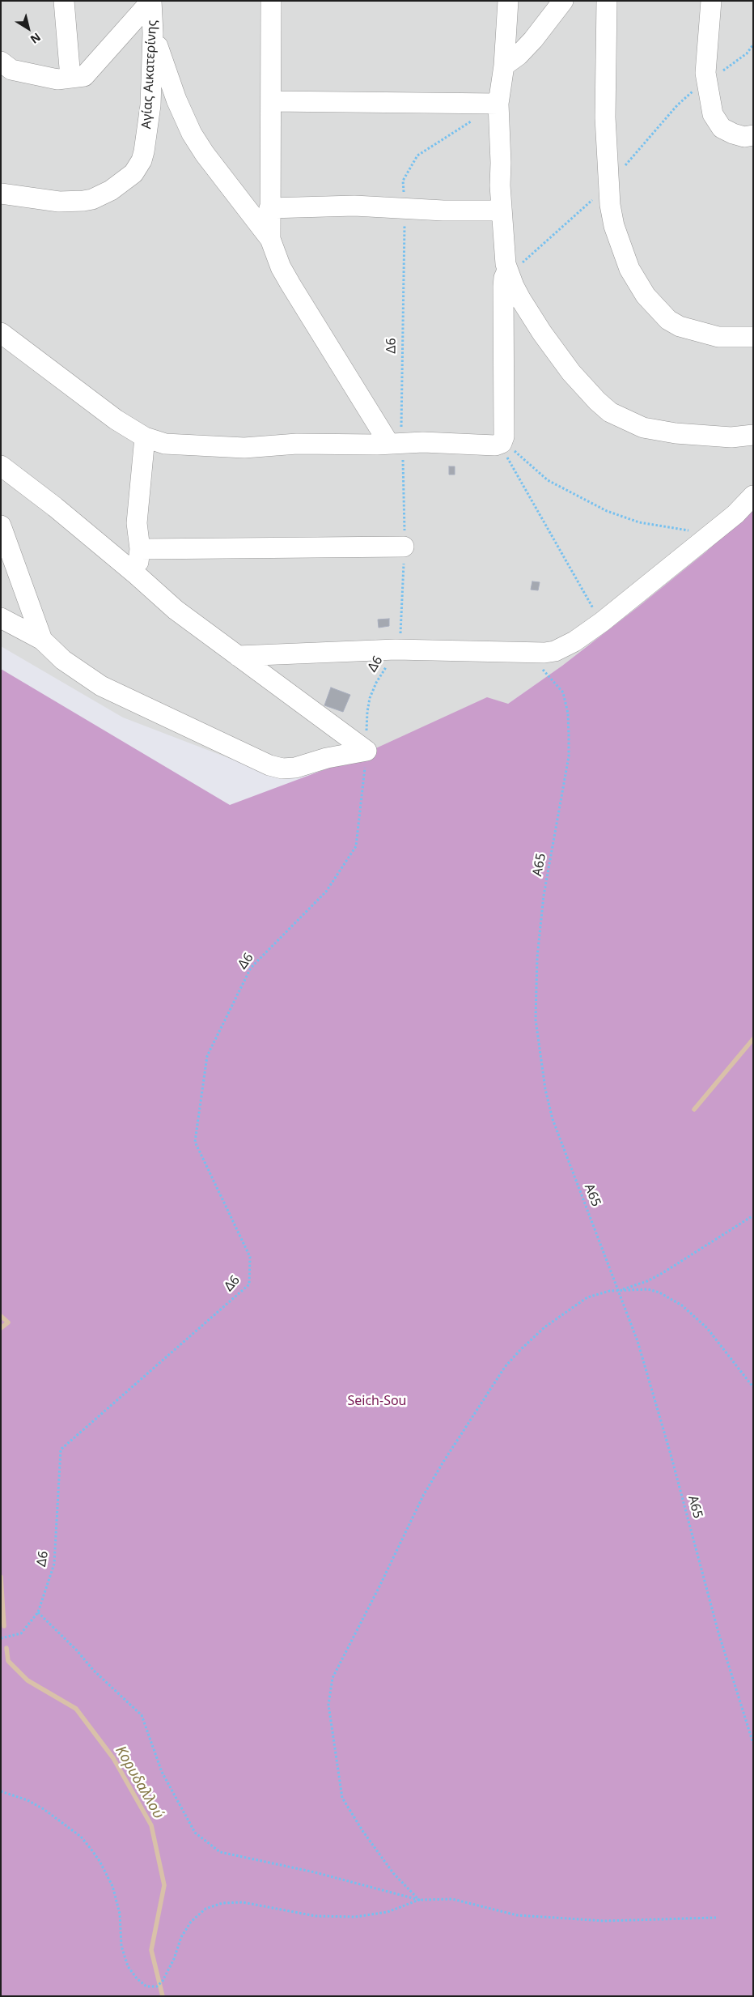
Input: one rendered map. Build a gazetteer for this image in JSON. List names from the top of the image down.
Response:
{
  "streets": {
    "street": ["Αγίας Αικατερίνης"],
    "path": ["Δ6", "Α65"]
  },
  "water": ["Κορυδαλλού"],
  "parks": ["Seich-Sou"],
  "north": "bottom right"
}
